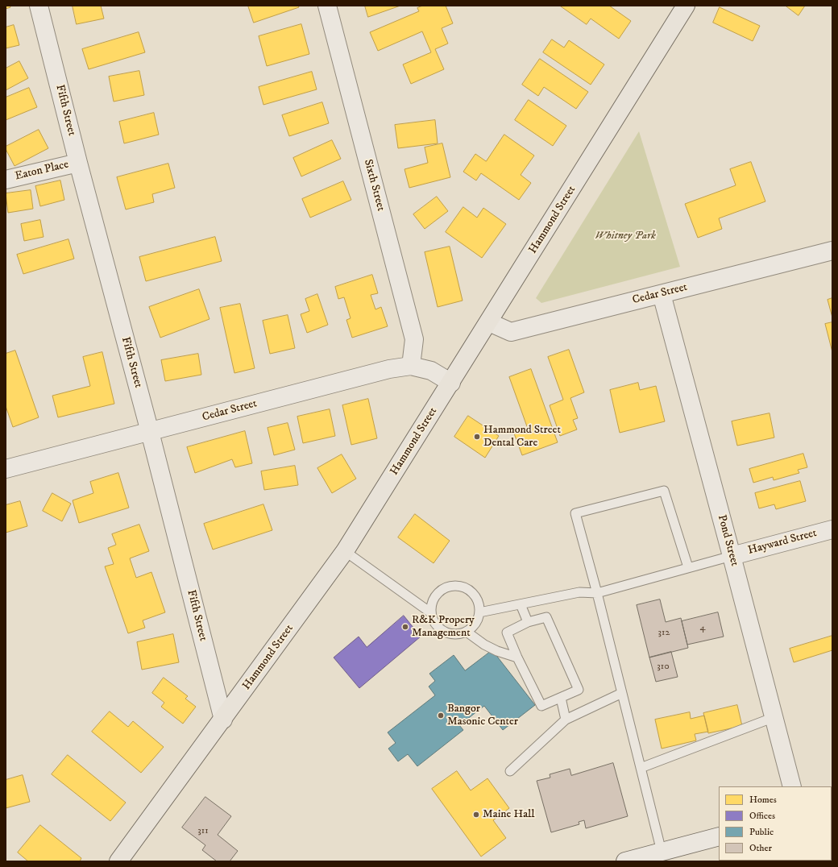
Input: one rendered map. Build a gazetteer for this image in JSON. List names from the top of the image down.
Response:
{
  "streets": {
    "main road": ["Hammond Street"],
    "street": [
      "Fifth Street",
      "Eaton Place",
      "Sixth Street",
      "Cedar Street",
      "Pond Street",
      "Hayward Street"
    ]
  },
  "crossings": [
    ["Fifth Street", "Eaton Place"],
    ["Fifth Street", "Hammond Street"],
    ["Fifth Street", "Cedar Street"],
    ["Sixth Street", "Cedar Street"],
    ["Hammond Street", "Cedar Street"],
    ["Cedar Street", "Pond Street"],
    ["Pond Street", "Hayward Street"]
  ],
  "parks": ["Whitney Park"],
  "places": [
    "Hammond Street Dental Care",
    "R&K Propery Management",
    "Bangor Masonic Center",
    "Maine Hall"
  ],
  "house_numbers": [
    "4",
    "312",
    "310",
    "311"
  ],
  "legend": [
    "Homes",
    "Offices",
    "Public",
    "Other"
  ]
}
